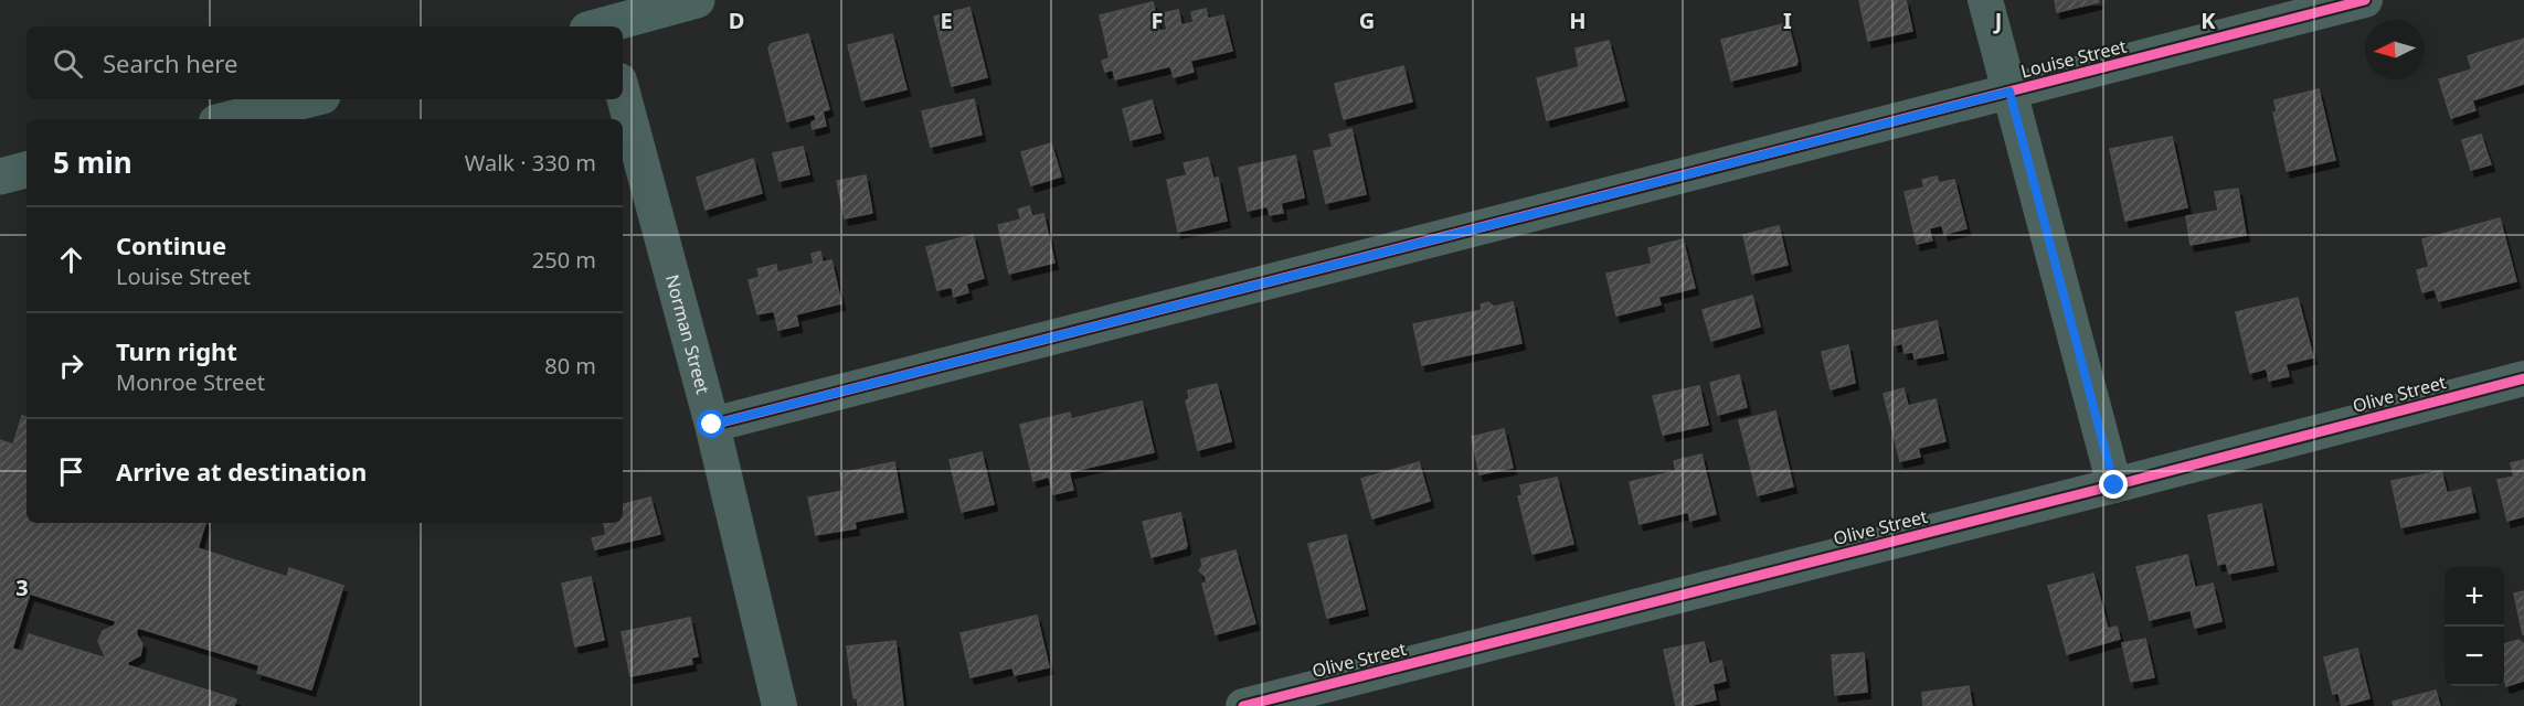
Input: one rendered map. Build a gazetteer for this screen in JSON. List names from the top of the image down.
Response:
{
  "streets": {
    "street": ["Louise Street", "Norman Street", "Olive Street"]
  },
  "crossings": [
    ["Louise Street", "Norman Street"]
  ],
  "north": "left",
  "page": {
    "search": "Search here",
    "heading": ["5 min", "Walk · 330 m"],
    "list": [
      ["Continue", "Louise Street", "250 m"],
      ["Turn right", "Monroe Street", "80 m"],
      "Arrive at destination"
    ],
    "map_buttons": ["+", "−"]
  },
  "grid": {
    "columns": [
      "D",
      "E",
      "F",
      "G",
      "H",
      "I",
      "J",
      "K"
    ],
    "rows": ["3"]
  }
}
